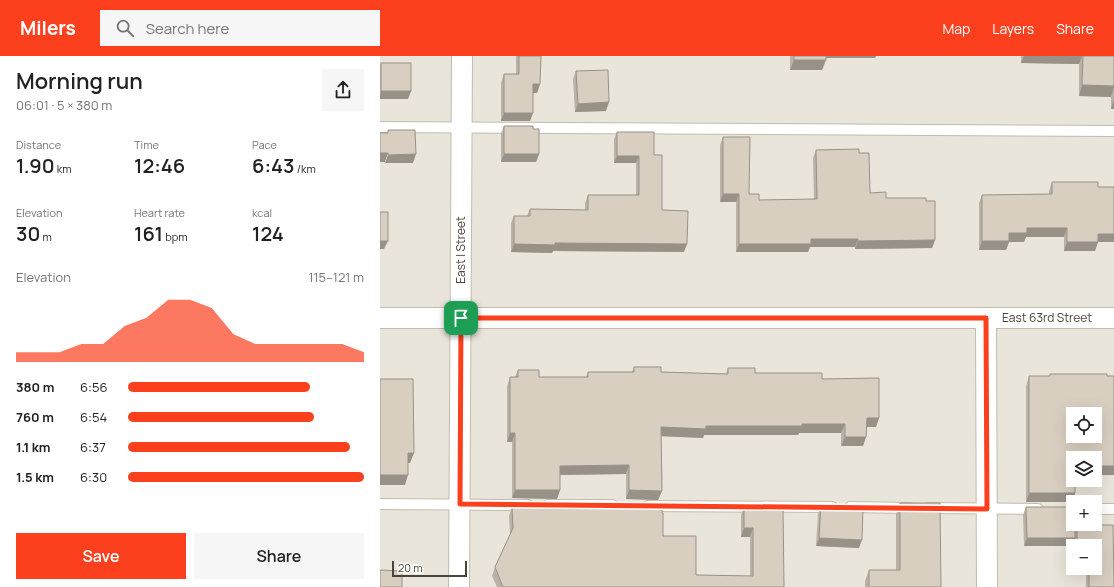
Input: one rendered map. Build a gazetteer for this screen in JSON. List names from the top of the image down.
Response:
{
  "streets": {
    "street": ["East I Street", "East 63rd Street"]
  },
  "crossings": [
    ["East I Street", "East 63rd Street"]
  ],
  "scale_bar": "20 m",
  "page": {
    "header": "Milers",
    "search": "Search here",
    "nav": ["Map", "Layers", "Share"],
    "heading": ["Morning run", "06:01 · 5 × 380 m"],
    "stats": [
      ["Distance", "1.90 km"],
      ["Time", "12:46"],
      ["Pace", "6:43 /km"],
      ["Elevation", "30 m"],
      ["Heart rate", "161 bpm"],
      ["kcal", "124"]
    ],
    "chart": ["Elevation", "115–121 m"],
    "list": [
      {
        "name": "380 m",
        "note": "6:56"
      },
      {
        "name": "760 m",
        "note": "6:54"
      },
      {
        "name": "1.1 km",
        "note": "6:37"
      },
      {
        "name": "1.5 km",
        "note": "6:30"
      }
    ],
    "map_buttons": ["+", "−"],
    "buttons": ["Save", "Share"],
    "scale": "20 m"
  }
}
